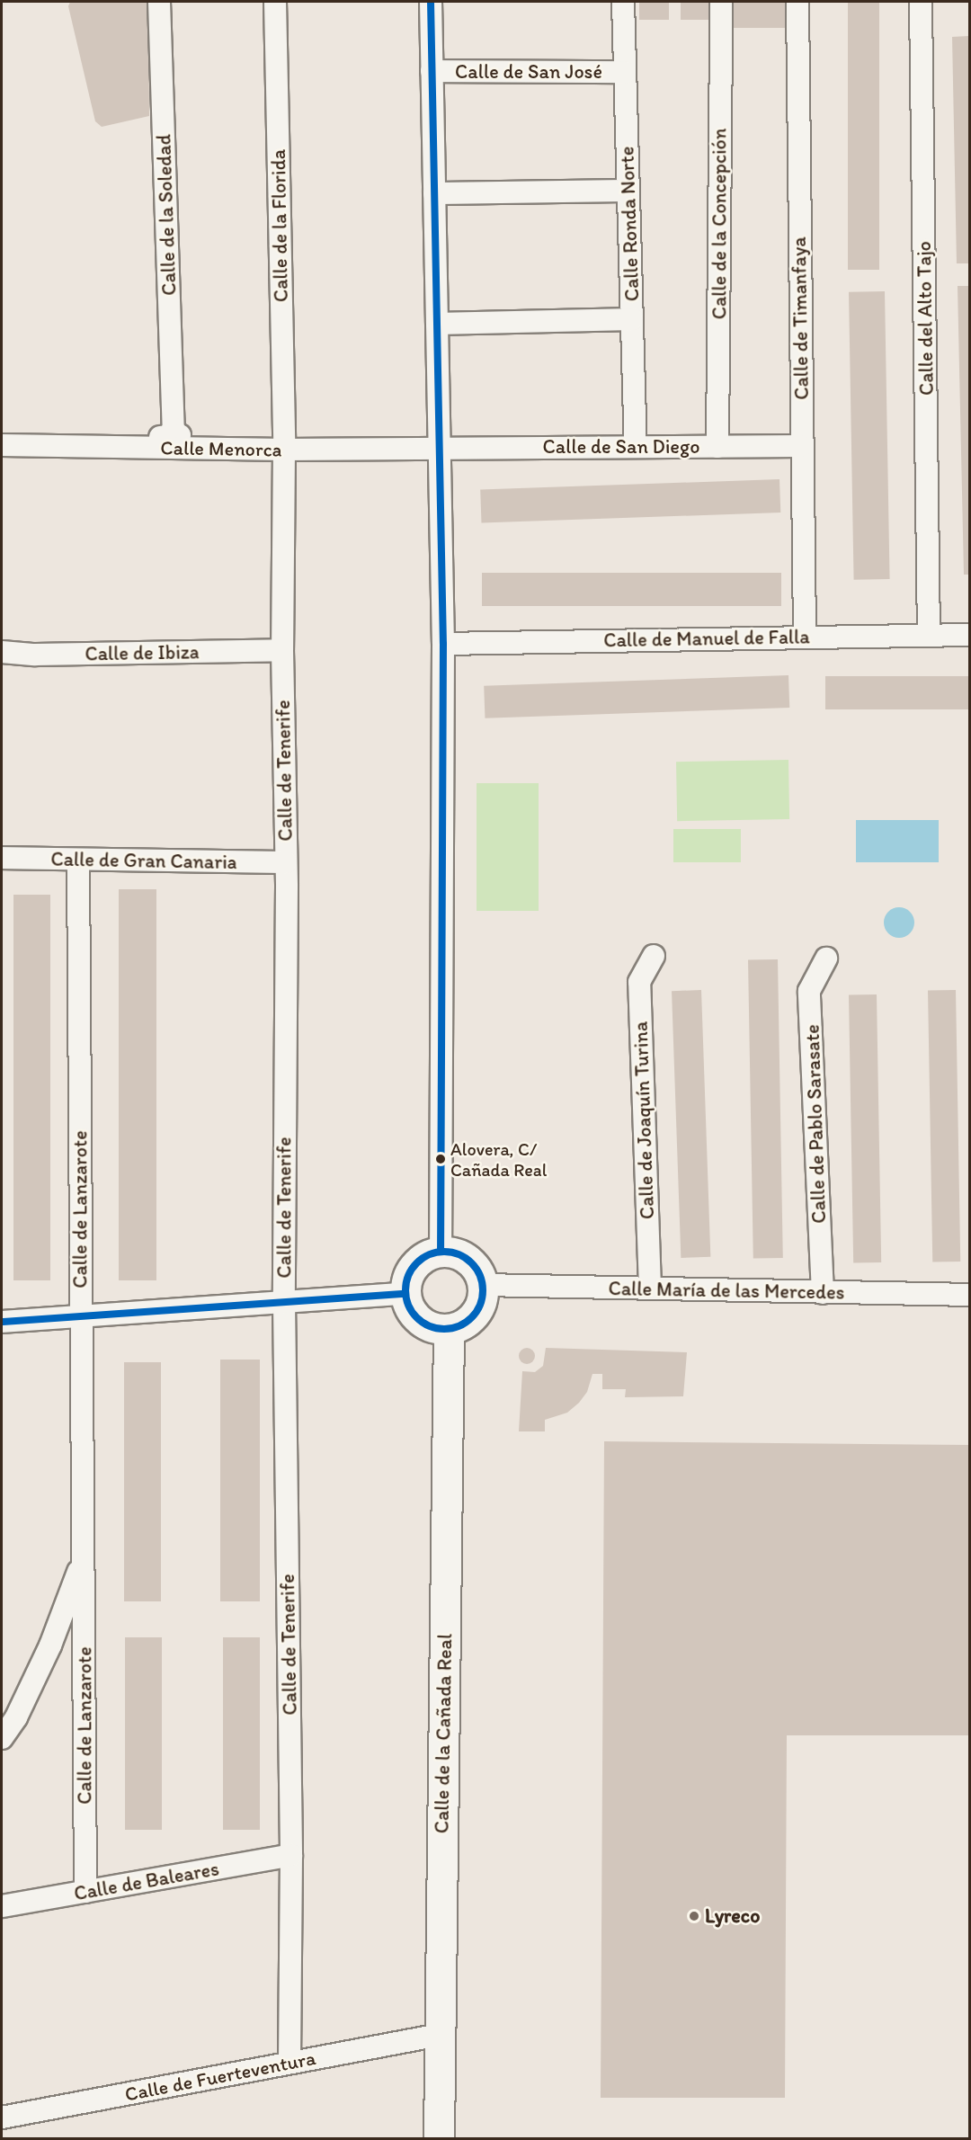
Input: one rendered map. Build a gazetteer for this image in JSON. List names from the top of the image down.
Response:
{
  "streets": {
    "street": [
      "Calle de San José",
      "Calle de la Soledad",
      "Calle Ronda Norte",
      "Calle de la Concepción",
      "Calle de la Florida",
      "Calle de Timanfaya",
      "Calle del Alto Tajo",
      "Calle de San Diego",
      "Calle Menorca",
      "Calle de Manuel de Falla",
      "Calle de Ibiza",
      "Calle de Tenerife",
      "Calle de Gran Canaria",
      "Calle de Joaquín Turina",
      "Calle de Pablo Sarasate",
      "Calle de Lanzarote",
      "Calle María de las Mercedes",
      "Calle de la Cañada Real",
      "Calle de Baleares",
      "Calle de Fuerteventura"
    ]
  },
  "crossings": [
    ["Calle de San José", "Calle Ronda Norte"],
    ["Calle de la Soledad", "Calle Menorca"],
    ["Calle Ronda Norte", "Calle de San Diego"],
    ["Calle de la Concepción", "Calle de San Diego"],
    ["Calle de la Florida", "Calle Menorca"],
    ["Calle de la Florida", "Calle de Tenerife"],
    ["Calle de Timanfaya", "Calle de San Diego"],
    ["Calle de Timanfaya", "Calle de Manuel de Falla"],
    ["Calle del Alto Tajo", "Calle de Manuel de Falla"],
    ["Calle de San Diego", "Calle Menorca"],
    ["Calle Menorca", "Calle de Tenerife"],
    ["Calle de Ibiza", "Calle de Tenerife"],
    ["Calle de Tenerife", "Calle de Gran Canaria"],
    ["Calle de Tenerife", "Calle de Baleares"],
    ["Calle de Tenerife", "Calle de Fuerteventura"],
    ["Calle de Gran Canaria", "Calle de Lanzarote"],
    ["Calle de Joaquín Turina", "Calle María de las Mercedes"],
    ["Calle de Pablo Sarasate", "Calle María de las Mercedes"],
    ["Calle de Lanzarote", "Calle de Baleares"],
    ["Calle María de las Mercedes", "Calle de la Cañada Real"],
    ["Calle de la Cañada Real", "Calle de Fuerteventura"]
  ],
  "places": ["Alovera, C/ Cañada Real", "Lyreco"]
}
